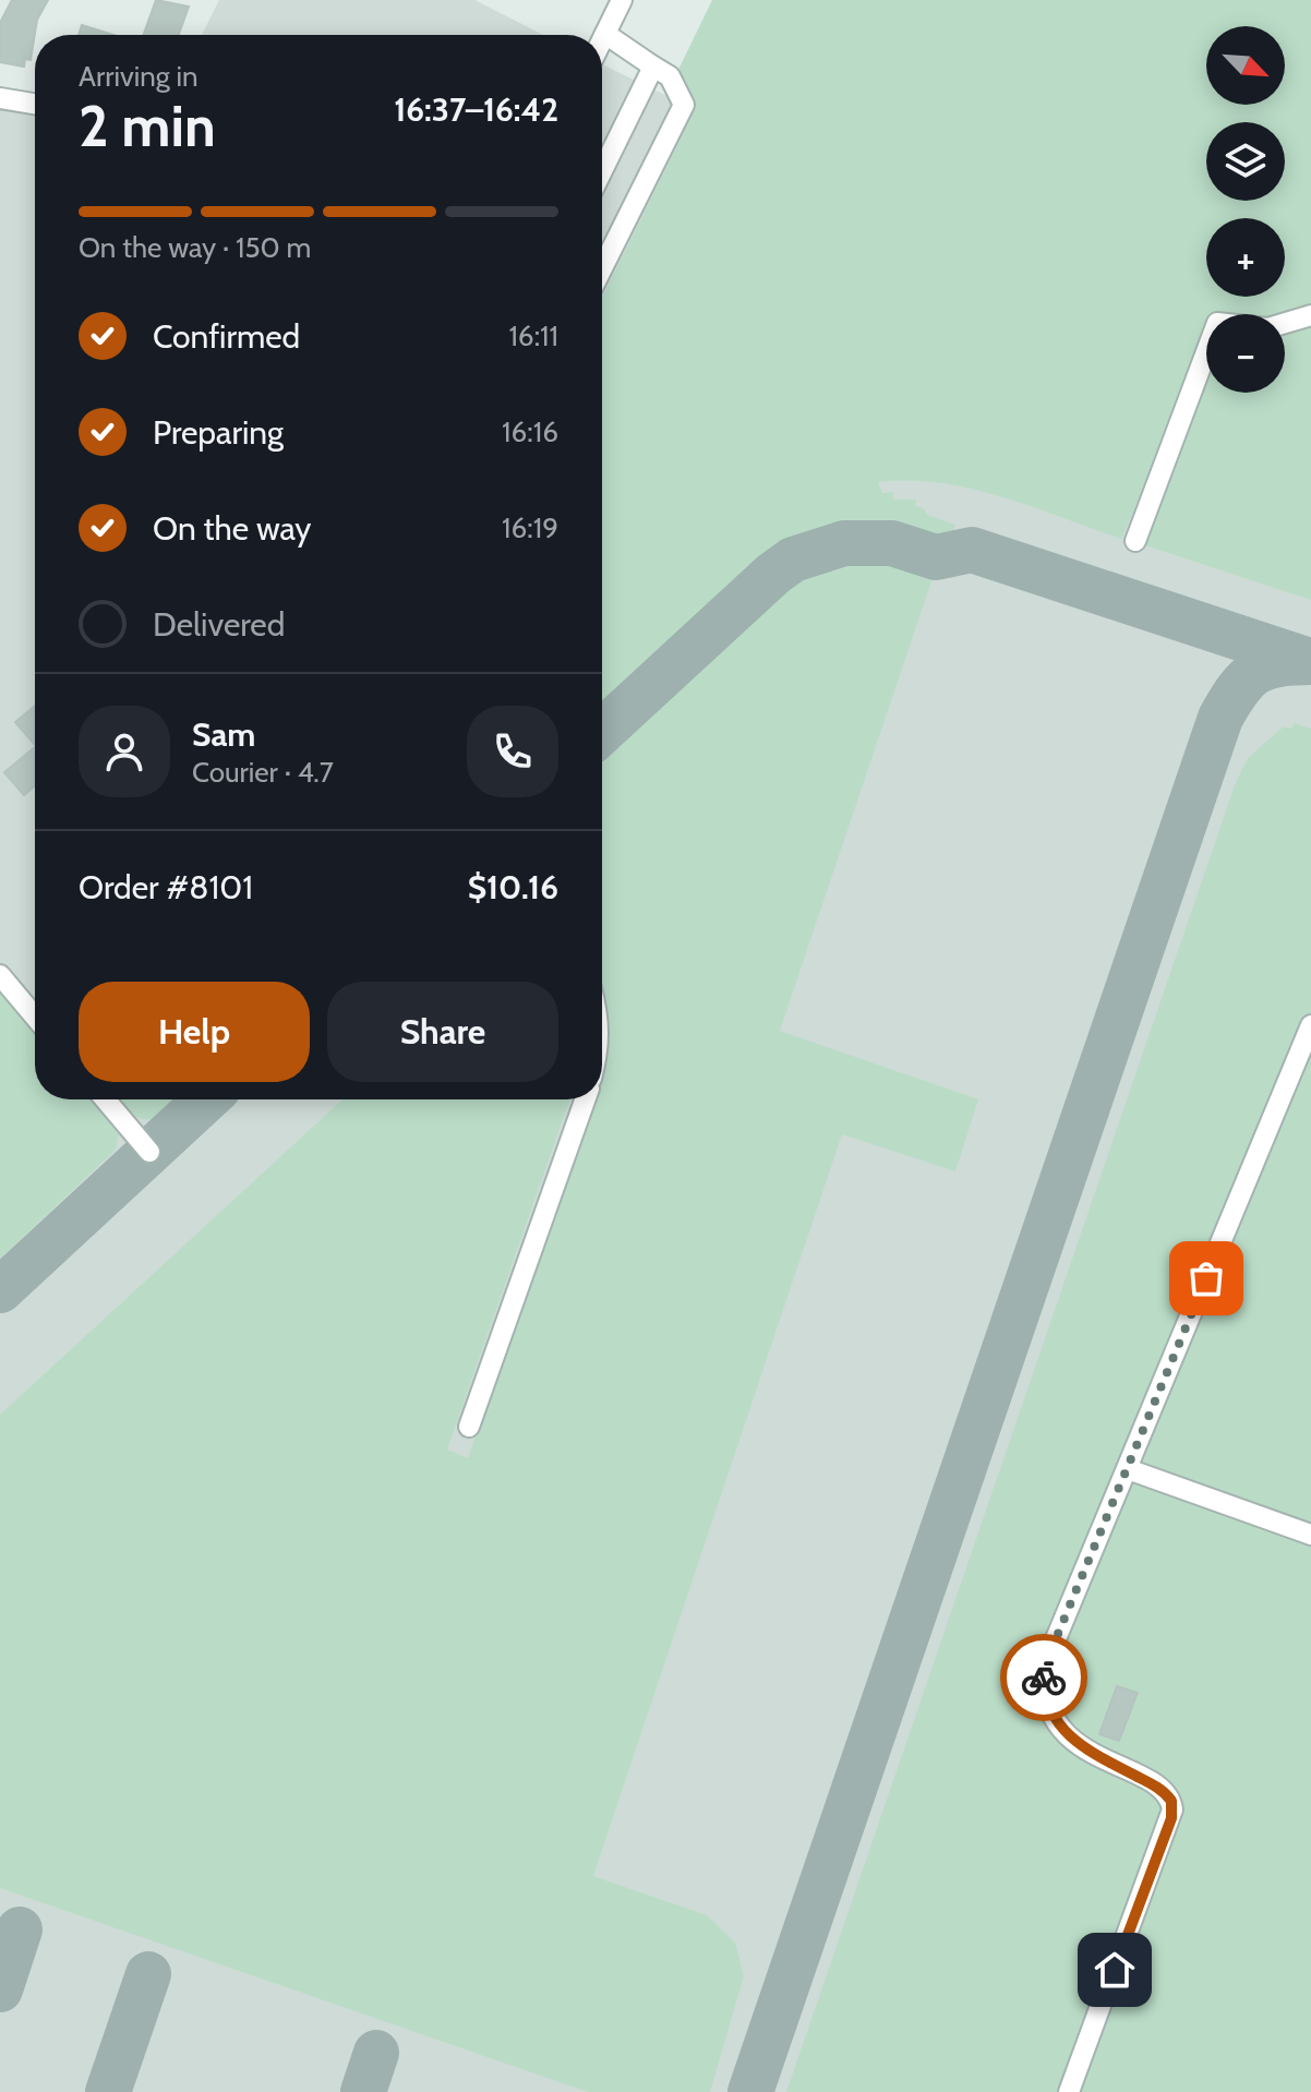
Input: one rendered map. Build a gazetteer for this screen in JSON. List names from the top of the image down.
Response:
{
  "north": "bottom right",
  "page": {
    "map_buttons": ["+", "−"],
    "heading": ["2 min", "Arriving in", "16:37–16:42"],
    "panel": [
      "Sam",
      "Courier · 4.7",
      "Order #8101",
      "$10.16"
    ],
    "bar": "On the way · 150 m",
    "list": [
      ["Confirmed", "16:11"],
      ["Preparing", "16:16"],
      ["On the way", "16:19"],
      "Delivered"
    ],
    "buttons": ["Help", "Share"]
  }
}
